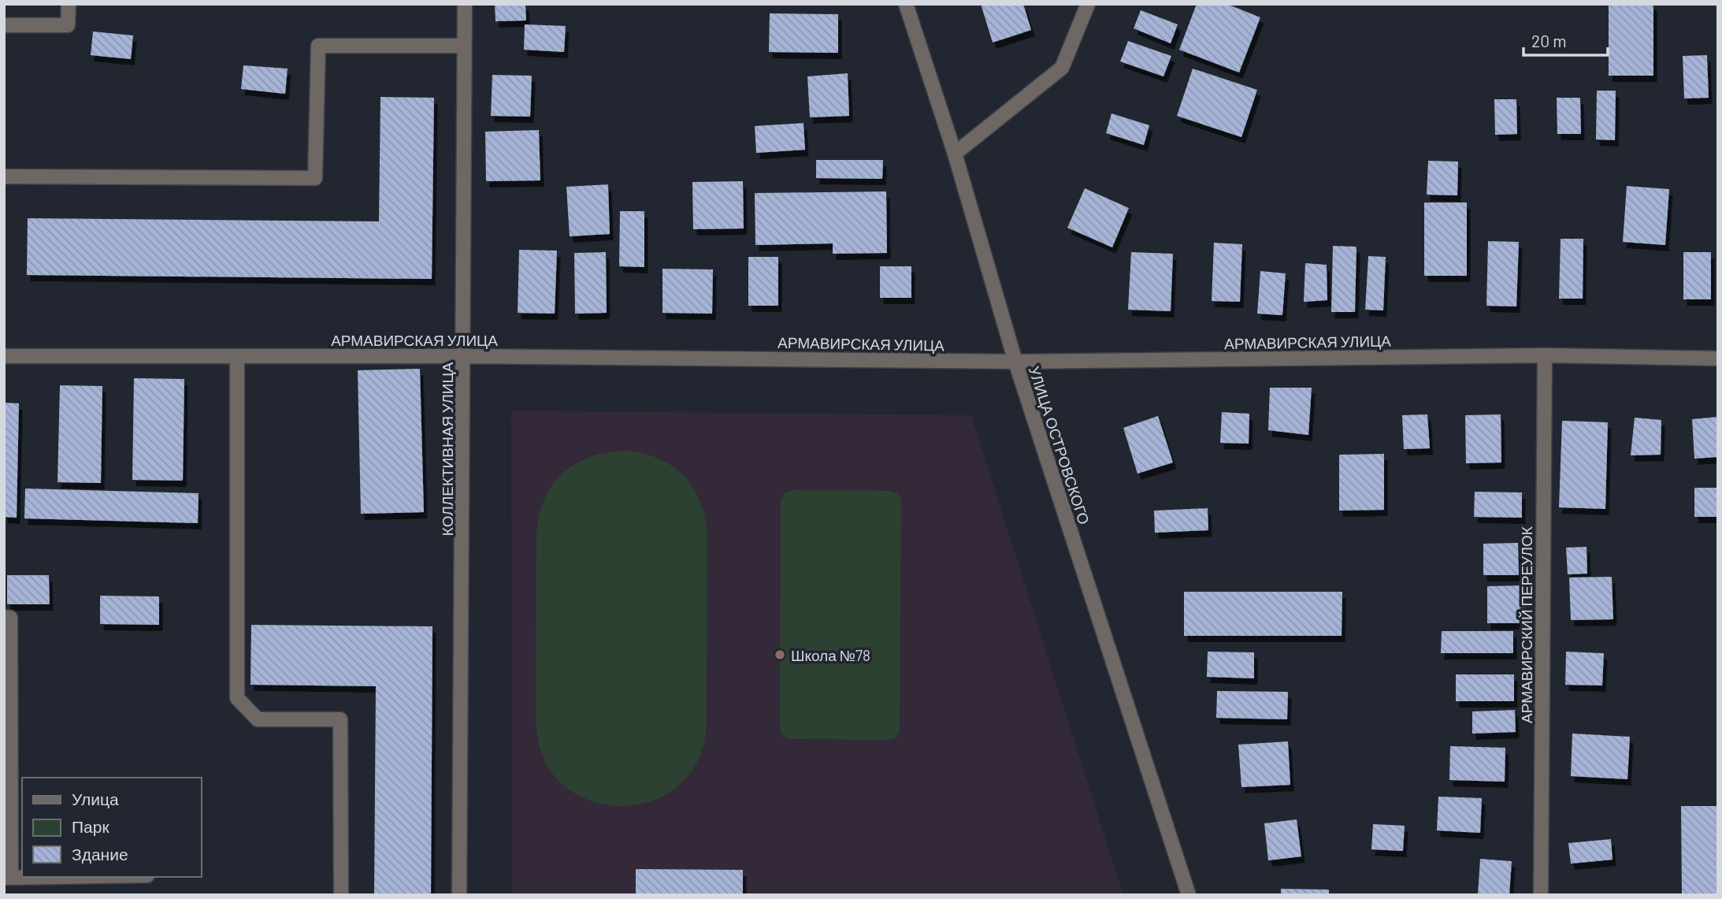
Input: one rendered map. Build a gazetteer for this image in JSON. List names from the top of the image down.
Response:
{
  "streets": {
    "street": [
      "АРМАВИРСКАЯ УЛИЦА",
      "УЛИЦА ОСТРОВСКОГО",
      "КОЛЛЕКТИВНАЯ УЛИЦА",
      "АРМАВИРСКИЙ ПЕРЕУЛОК"
    ]
  },
  "crossings": [
    ["АРМАВИРСКАЯ УЛИЦА", "УЛИЦА ОСТРОВСКОГО"],
    ["АРМАВИРСКАЯ УЛИЦА", "КОЛЛЕКТИВНАЯ УЛИЦА"],
    ["АРМАВИРСКАЯ УЛИЦА", "АРМАВИРСКИЙ ПЕРЕУЛОК"]
  ],
  "places": ["Школа №78"],
  "legend": ["Улица", "Парк", "Здание"],
  "scale_bar": "20 m"
}
